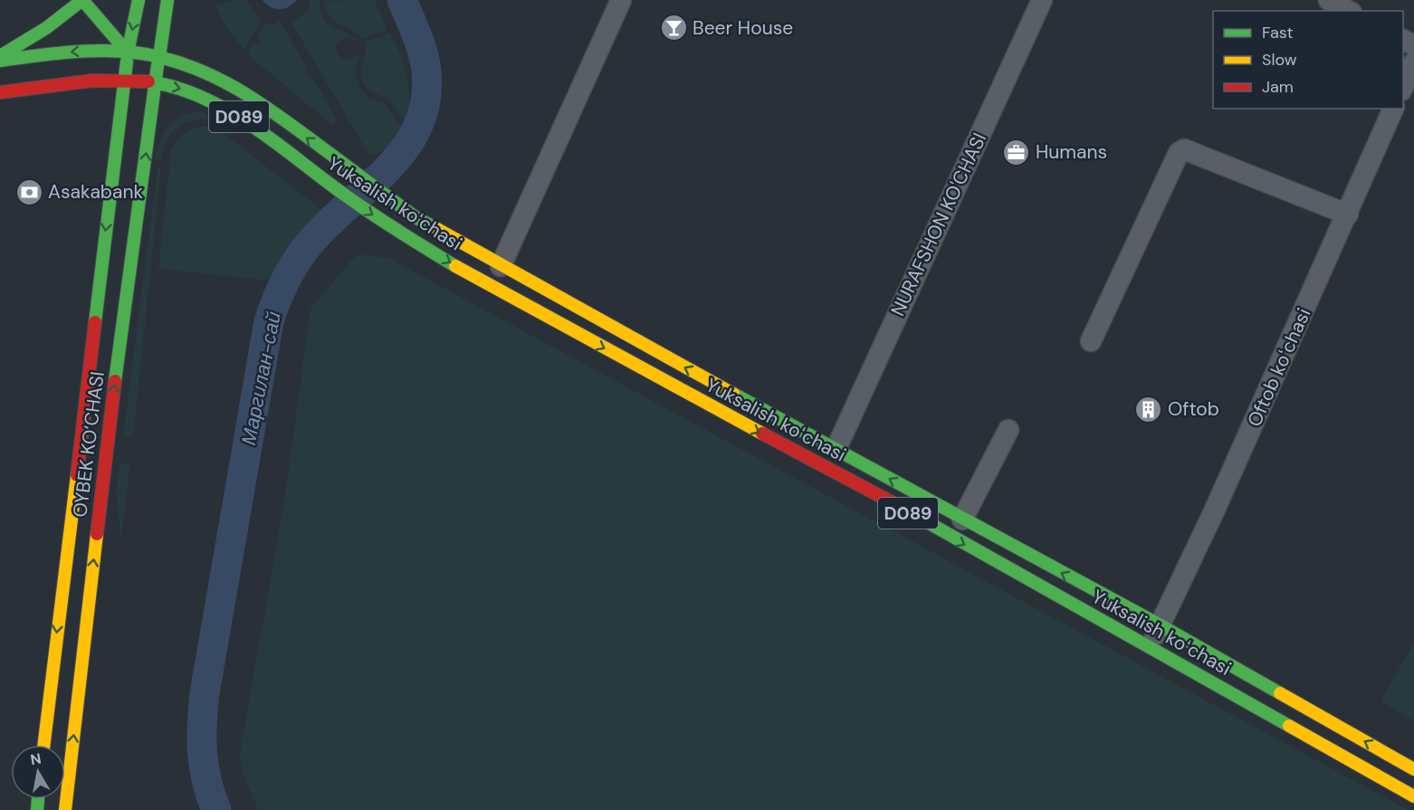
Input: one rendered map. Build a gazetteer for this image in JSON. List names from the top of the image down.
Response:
{
  "streets": {
    "main road": ["D089", "Yuksalish koʻchasi", "OYBEK KO‘CHASI"],
    "street": ["NURAFSHON KO'CHASI", "Oftob koʻchasi"]
  },
  "crossings": [
    ["Yuksalish koʻchasi", "NURAFSHON KO'CHASI"],
    ["Yuksalish koʻchasi", "Oftob koʻchasi"],
    ["Yuksalish koʻchasi", "OYBEK KO‘CHASI"]
  ],
  "water": ["Маргилан-сай"],
  "places": {
    "bar": ["Beer House"],
    "office": ["Humans"],
    "bank": ["Asakabank"],
    "building": ["Oftob"]
  },
  "legend": ["Fast", "Slow", "Jam"],
  "north": "top"
}
